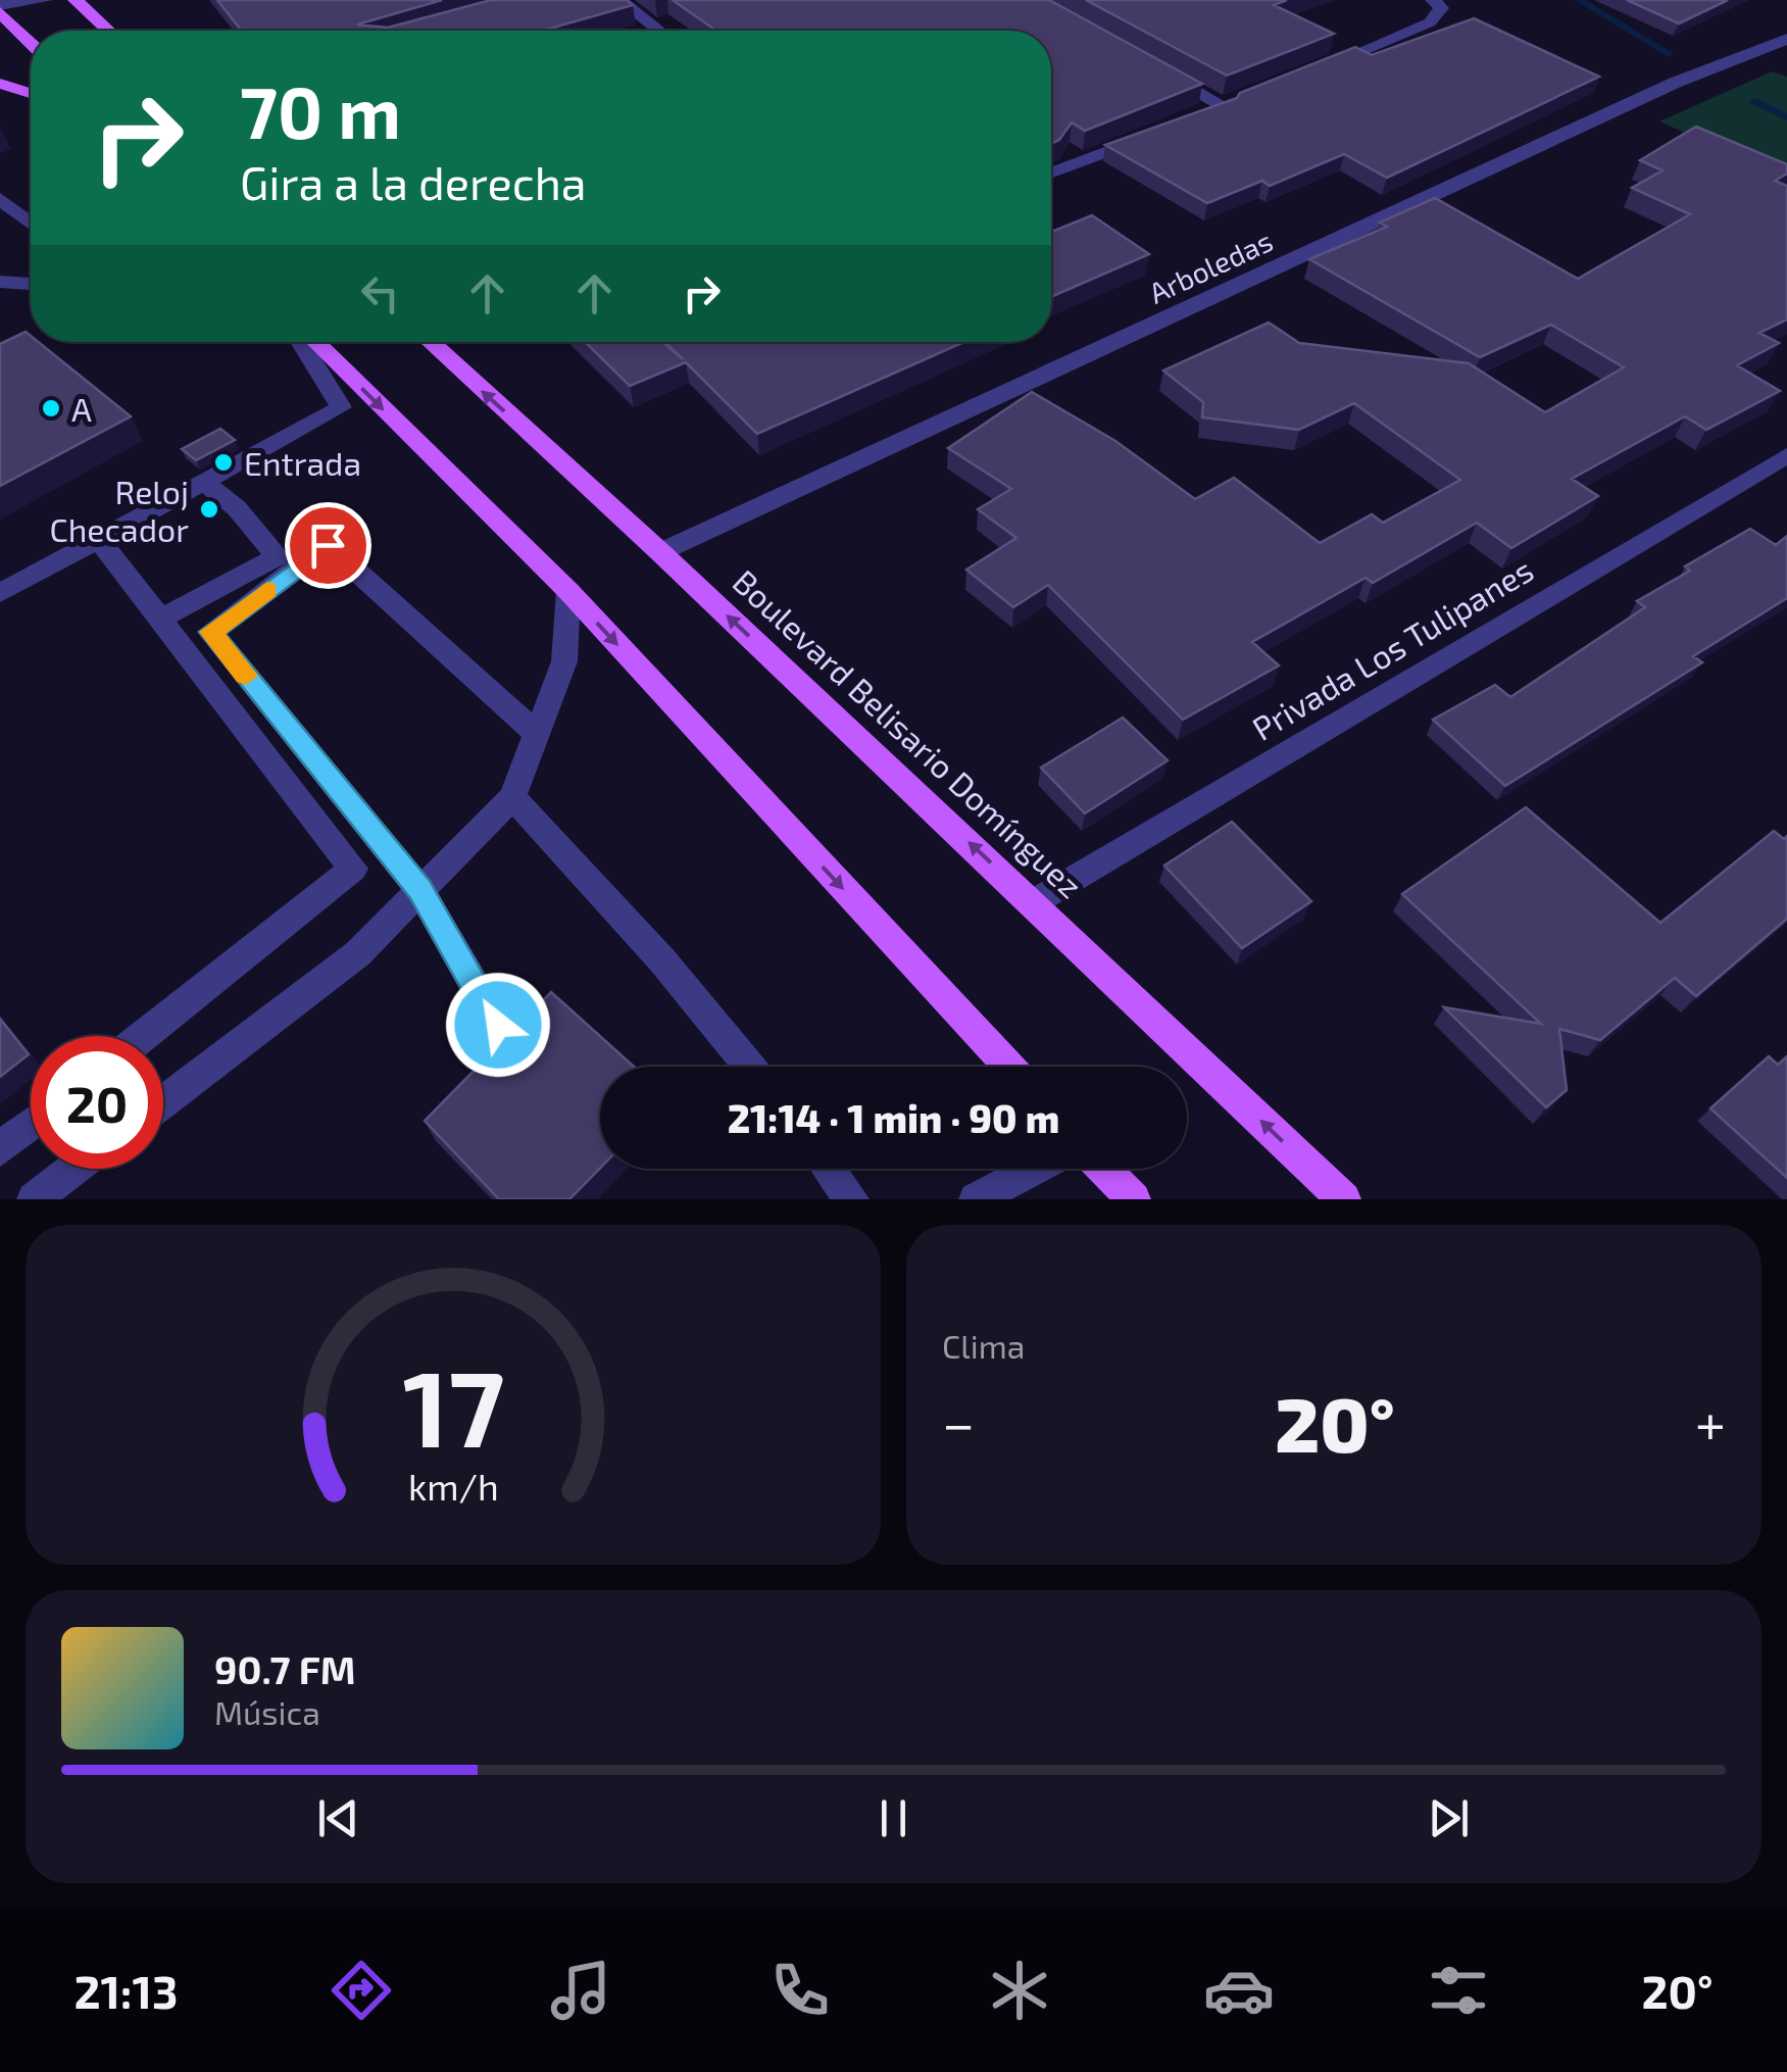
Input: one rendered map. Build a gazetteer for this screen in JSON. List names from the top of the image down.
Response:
{
  "streets": {
    "main road": ["Boulevard Belisario Domínguez"],
    "street": ["Arboledas", "Privada Los Tulipanes"]
  },
  "crossings": [
    ["Arboledas", "Boulevard Belisario Domínguez"],
    ["Privada Los Tulipanes", "Boulevard Belisario Domínguez"]
  ],
  "places": ["A", "Entrada", "Reloj Checador"],
  "page": {
    "turn": ["70 m", "Gira a la derecha"],
    "limit": "20",
    "trip": "21:14 · 1 min · 90 m",
    "tile": "Clima",
    "heat": ["−", "20°", "+"],
    "song": ["90.7 FM", "Música"],
    "tabs": ["21:13", "20°"],
    "gauge": ["17", "km/h"]
  }
}
